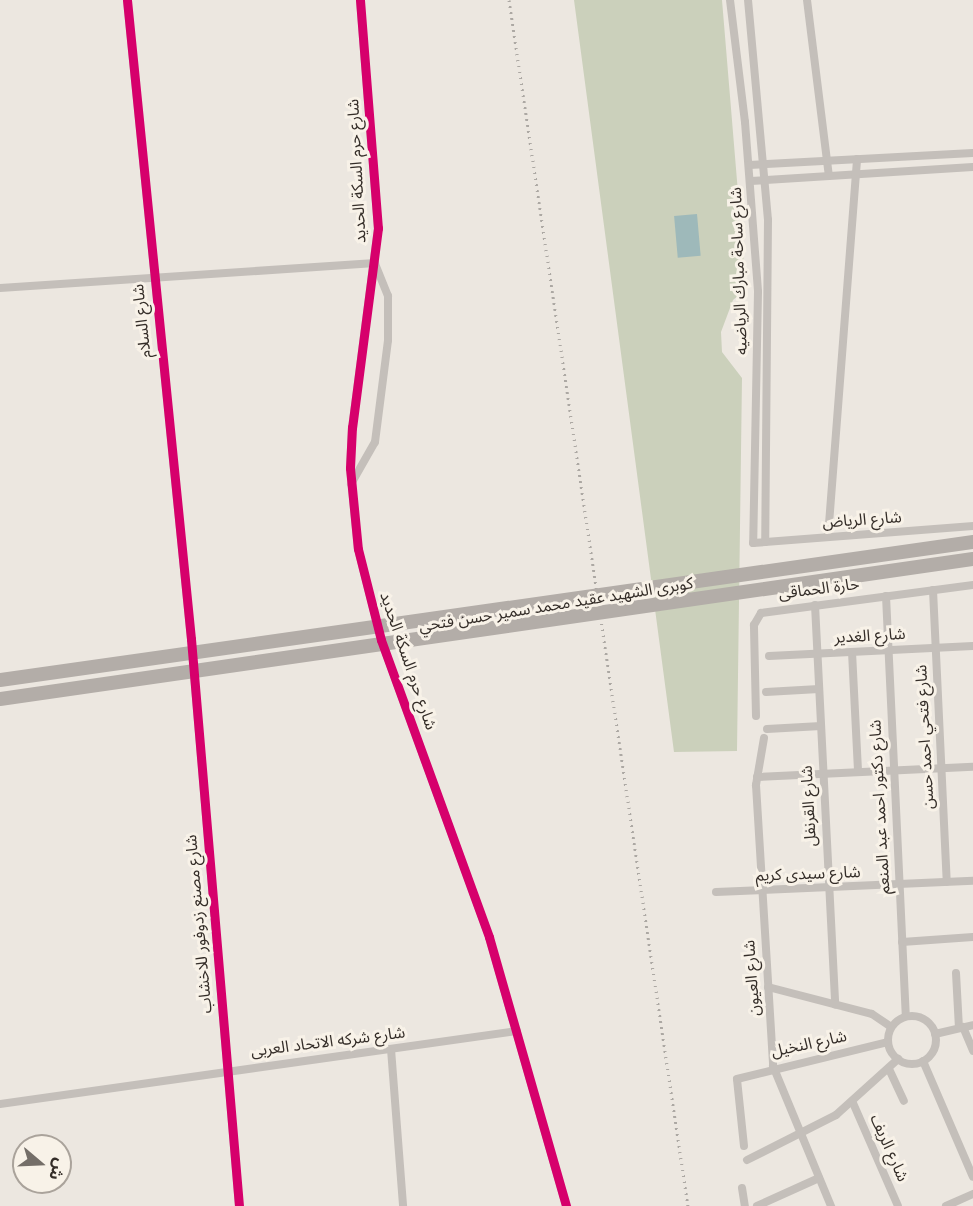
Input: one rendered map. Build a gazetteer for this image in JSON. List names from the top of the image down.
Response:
{
  "streets": {
    "main road": ["كوبرى الشهيد عقيد محمد سمير حسن فتحي"],
    "street": [
      "شارع حرم السكة الحديد",
      "شارع ساحة مبارك الرياضيه",
      "شارع السلام",
      "شارع الرياض",
      "حارة الحماقى",
      "شارع الغدير",
      "شارع فتحي احمد حسن",
      "شارع القرنفل",
      "شارع دكتور احمد عبد المنعم",
      "شارع سيدى كريم",
      "شارع مصنع زدوفور للاخشاب",
      "شارع العيون",
      "شارع شركه الاتحاد العربى",
      "شارع النخيل",
      "شارع الريف"
    ]
  },
  "crossings": [
    ["شارع حرم السكة الحديد", "شارع شركه الاتحاد العربى"],
    ["شارع ساحة مبارك الرياضيه", "شارع الرياض"],
    ["شارع السلام", "شارع مصنع زدوفور للاخشاب"],
    ["حارة الحماقى", "شارع فتحي احمد حسن"],
    ["حارة الحماقى", "شارع القرنفل"],
    ["حارة الحماقى", "شارع دكتور احمد عبد المنعم"],
    ["شارع الغدير", "شارع فتحي احمد حسن"],
    ["شارع الغدير", "شارع القرنفل"],
    ["شارع الغدير", "شارع دكتور احمد عبد المنعم"],
    ["شارع فتحي احمد حسن", "شارع سيدى كريم"],
    ["شارع القرنفل", "شارع سيدى كريم"],
    ["شارع القرنفل", "شارع العيون"],
    ["شارع دكتور احمد عبد المنعم", "شارع سيدى كريم"],
    ["شارع دكتور احمد عبد المنعم", "شارع النخيل"],
    ["شارع سيدى كريم", "شارع العيون"],
    ["شارع مصنع زدوفور للاخشاب", "شارع شركه الاتحاد العربى"],
    ["شارع العيون", "شارع النخيل"]
  ],
  "north": "right"
}
